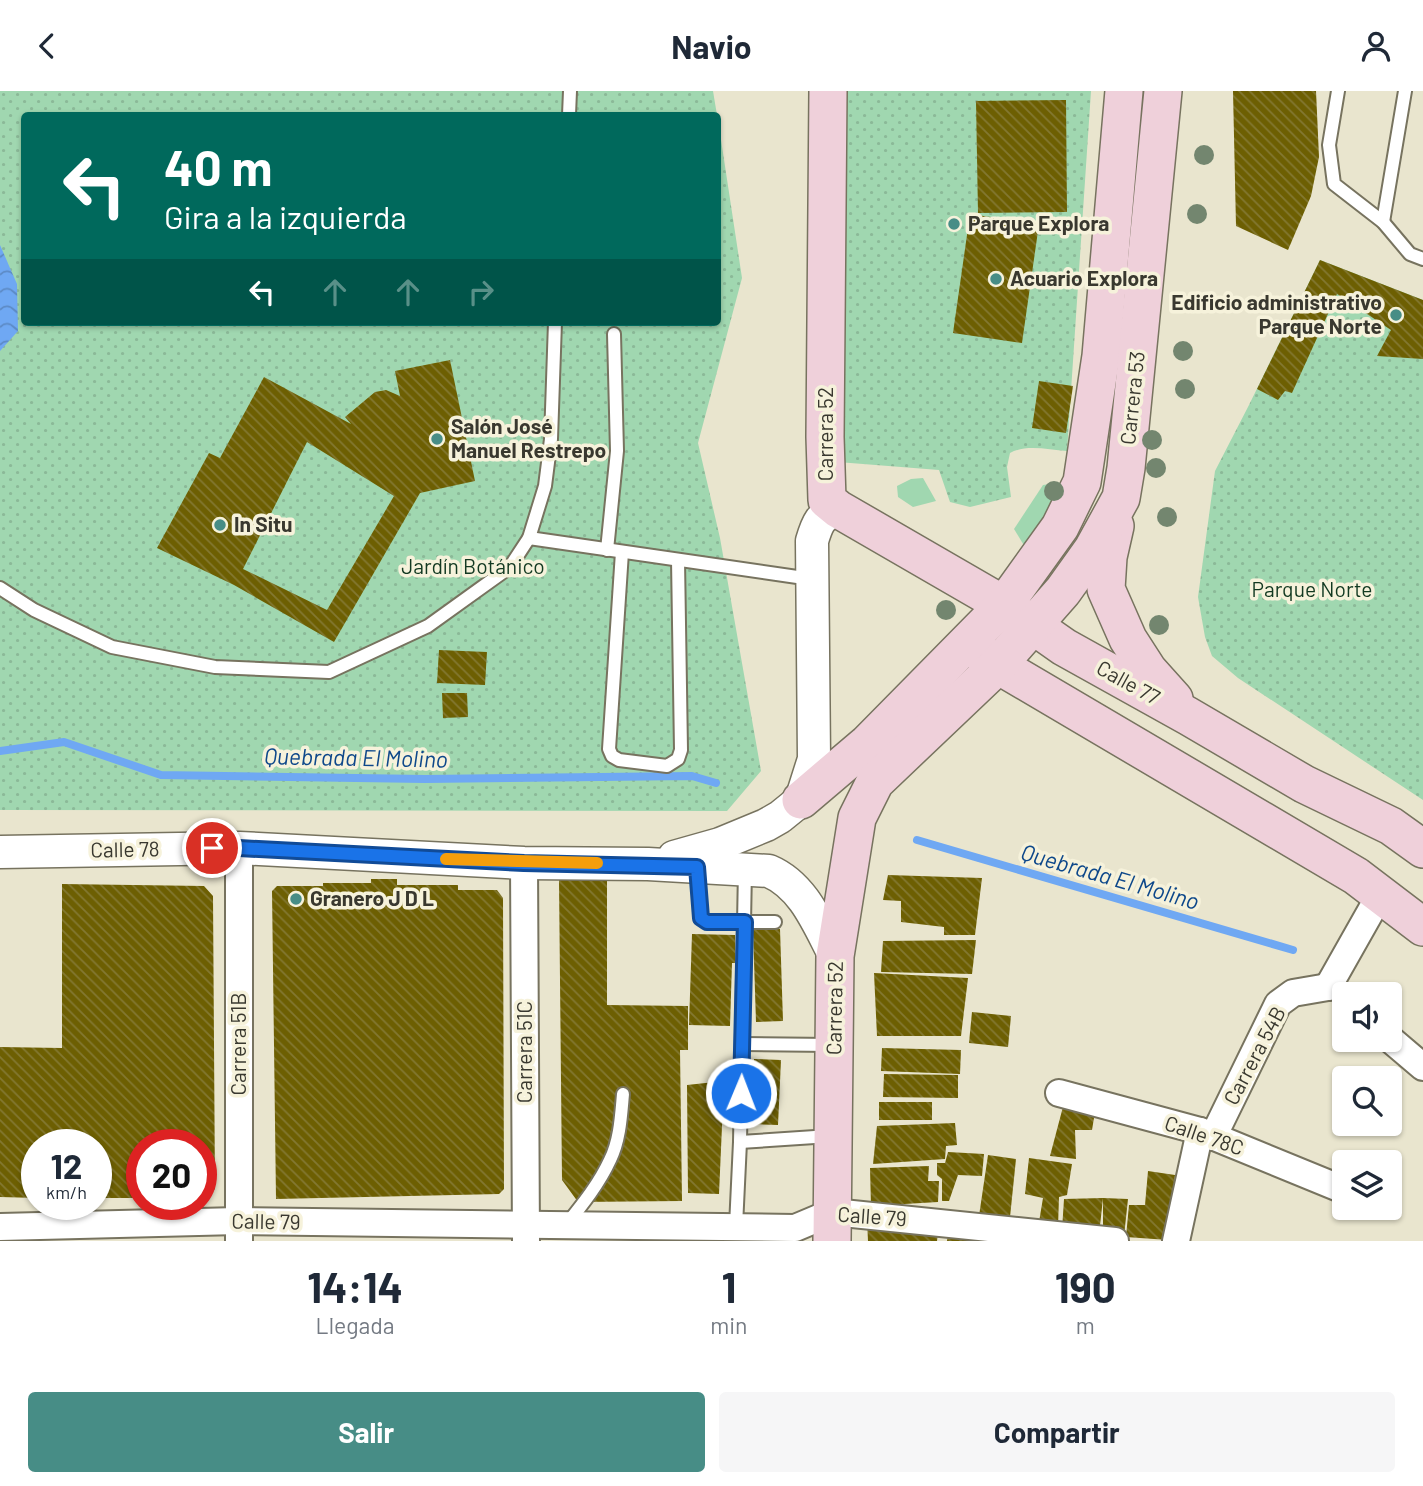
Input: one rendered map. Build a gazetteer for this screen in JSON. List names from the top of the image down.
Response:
{
  "streets": {
    "main road": ["Carrera 53", "Carrera 52", "Calle 77"],
    "street": [
      "Calle 78",
      "Carrera 51B",
      "Carrera 51C",
      "Carrera 54B",
      "Calle 78C",
      "Calle 79"
    ]
  },
  "crossings": [
    ["Carrera 53", "Carrera 52"],
    ["Carrera 53", "Calle 77"],
    ["Carrera 52", "Calle 77"],
    ["Carrera 52", "Calle 78"],
    ["Carrera 52", "Calle 79"],
    ["Calle 78", "Carrera 51B"],
    ["Calle 78", "Carrera 51C"],
    ["Carrera 51B", "Calle 79"],
    ["Carrera 51C", "Calle 79"],
    ["Carrera 54B", "Calle 78C"]
  ],
  "water": ["Quebrada El Molino"],
  "parks": ["Jardín Botánico", "Parque Norte"],
  "places": [
    "Parque Explora",
    "Acuario Explora",
    "Edificio administrativo Parque Norte",
    "Salón José Manuel Restrepo",
    "In Situ",
    "Granero J D L"
  ],
  "page": {
    "header": "Navio",
    "turn": ["40 m", "Gira a la izquierda"],
    "speed": "12 km/h",
    "limit": "20",
    "eta": [
      "14:14",
      "Llegada",
      "1",
      "min",
      "190",
      "m"
    ],
    "buttons": ["Salir", "Compartir"]
  }
}
